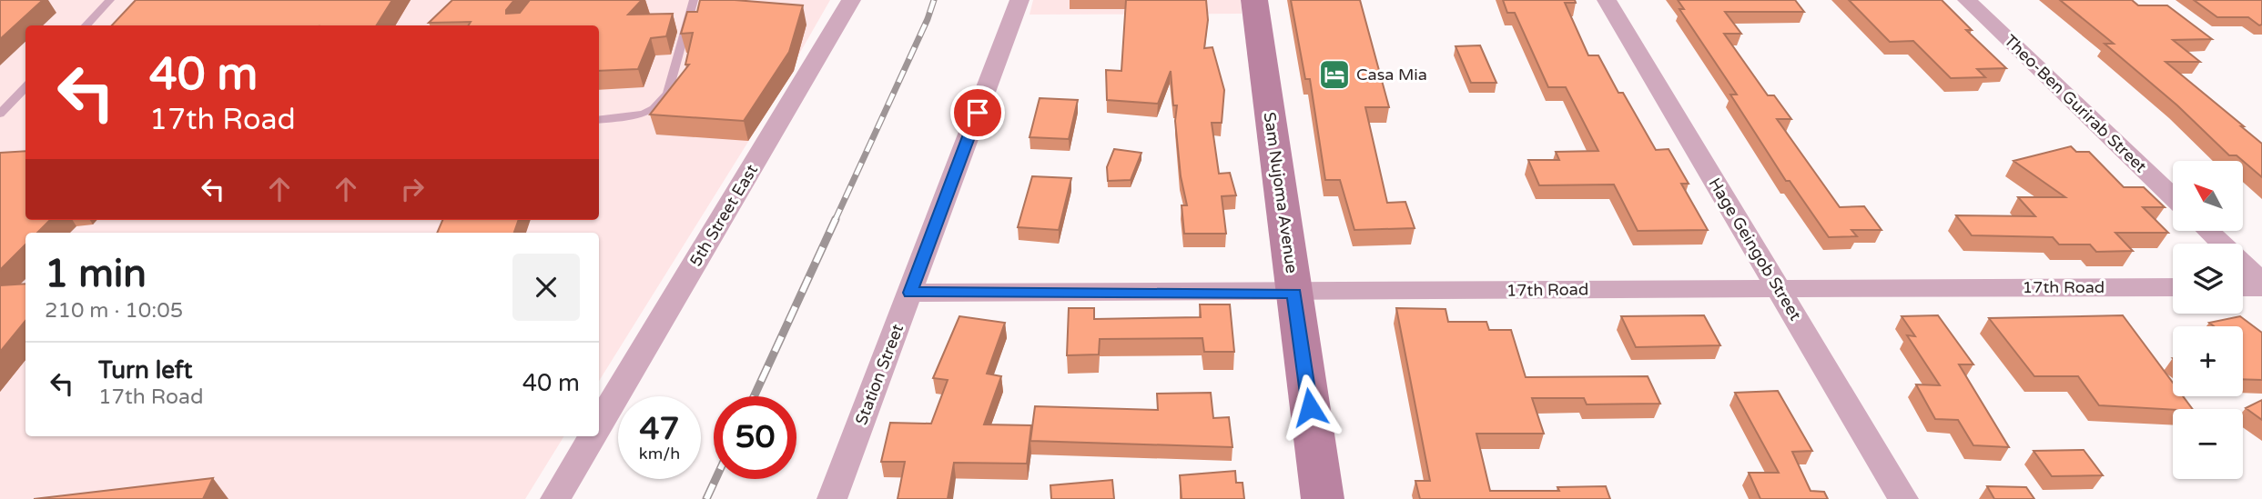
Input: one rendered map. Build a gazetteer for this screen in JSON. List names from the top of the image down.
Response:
{
  "streets": {
    "main road": ["Sam Nujoma Avenue"],
    "street": [
      "Theo-Ben Gurirab Street",
      "5th Street East",
      "Hage Geingob Street",
      "17th Road",
      "Station Street"
    ]
  },
  "crossings": [
    ["Sam Nujoma Avenue", "17th Road"],
    ["Hage Geingob Street", "17th Road"],
    ["17th Road", "Station Street"]
  ],
  "places": {
    "hotel": ["Casa Mia"]
  },
  "north": "top left",
  "page": {
    "turn": ["40 m", "17th Road"],
    "map_buttons": ["+", "−"],
    "heading": ["1 min", "210 m · 10:05"],
    "list": [
      {
        "name": "Turn left",
        "note": "17th Road",
        "value": "40 m"
      }
    ],
    "speed": "47 km/h",
    "limit": "50"
  }
}
